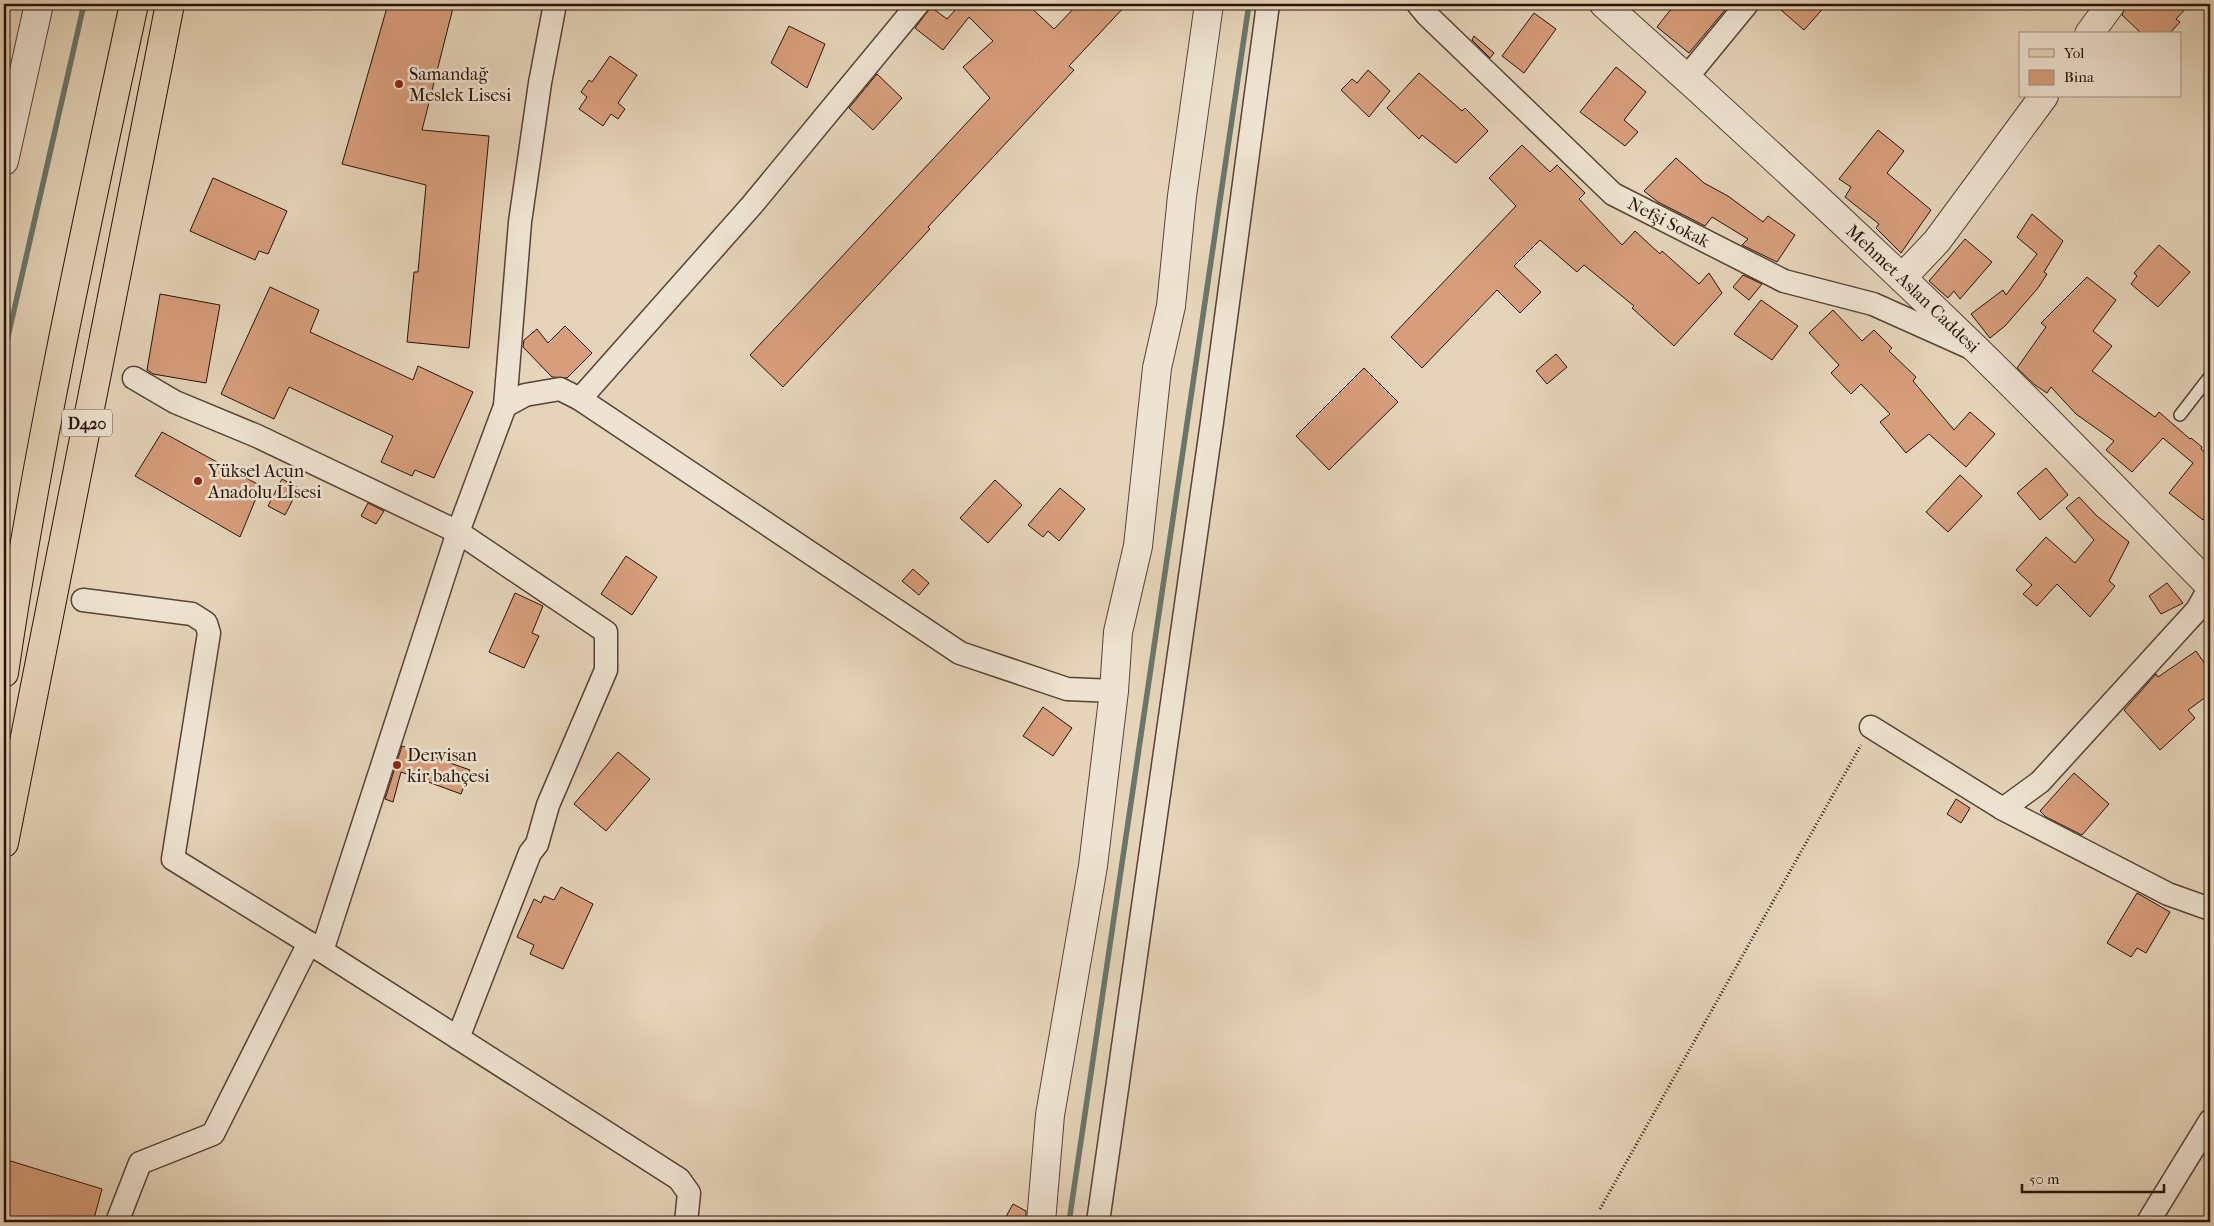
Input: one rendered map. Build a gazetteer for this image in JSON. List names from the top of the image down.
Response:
{
  "streets": {
    "main road": ["D420"],
    "street": ["Nefşi Sokak", "Mehmet Aslan Caddesi"]
  },
  "crossings": [
    ["Nefşi Sokak", "Mehmet Aslan Caddesi"]
  ],
  "places": ["Samandağ Meslek Lisesi", "Yüksel Acun Anadolu Lİsesi", "Dervisan kir bahçesi"],
  "legend": ["Yol", "Bina"],
  "scale_bar": "50 m"
}
